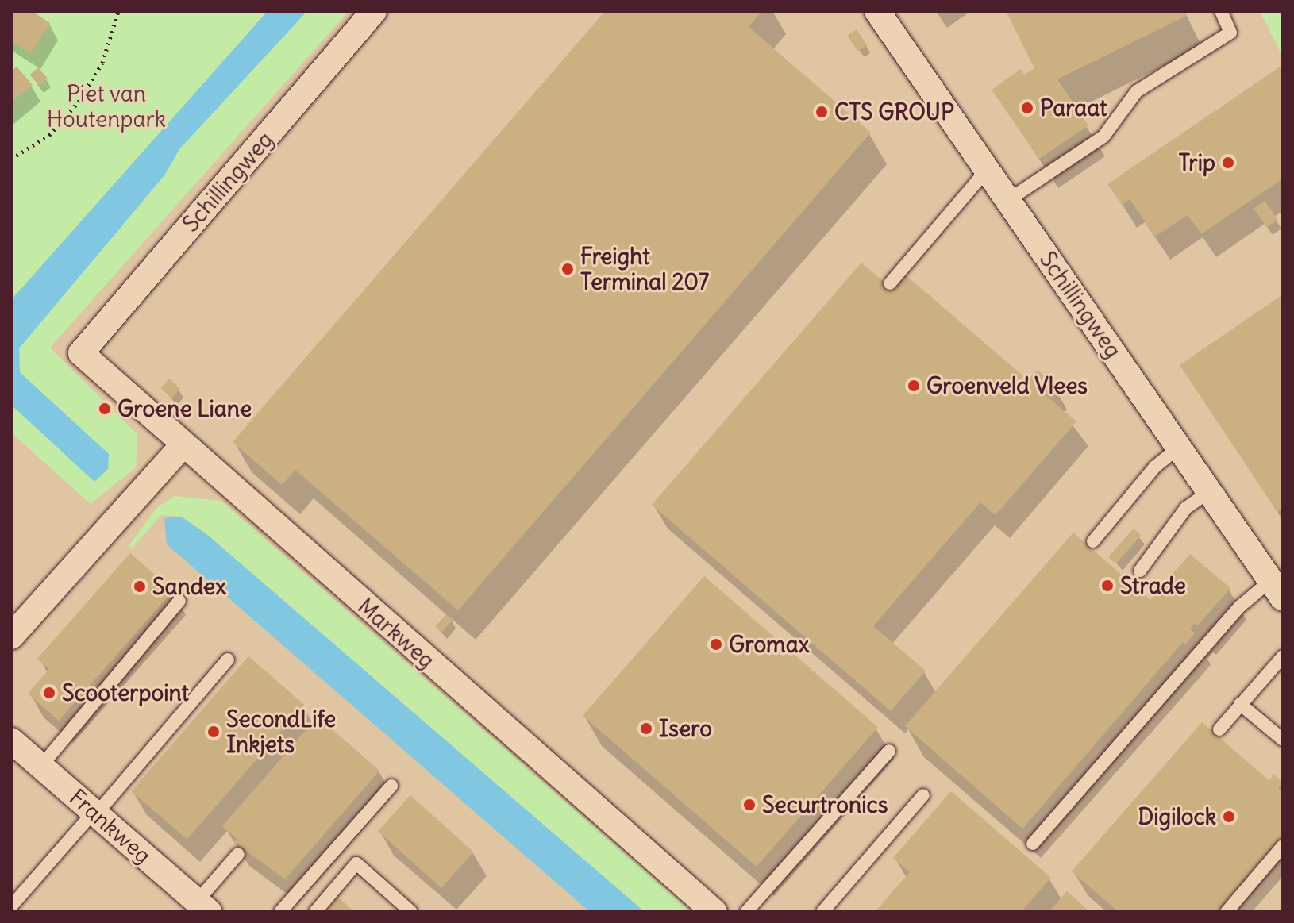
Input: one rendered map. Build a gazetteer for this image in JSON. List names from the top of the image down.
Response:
{
  "streets": {
    "street": ["Schillingweg", "Markweg", "Frankweg"]
  },
  "crossings": [
    ["Schillingweg", "Markweg"]
  ],
  "parks": ["Piet van Houtenpark"],
  "places": [
    "Paraat",
    "CTS GROUP",
    "Trip",
    "Freight Terminal 207",
    "Groenveld Vlees",
    "Groene Liane",
    "Strade",
    "Sandex",
    "Gromax",
    "Scooterpoint",
    "Isero",
    "SecondLife Inkjets",
    "Securtronics",
    "Digilock"
  ]
}
